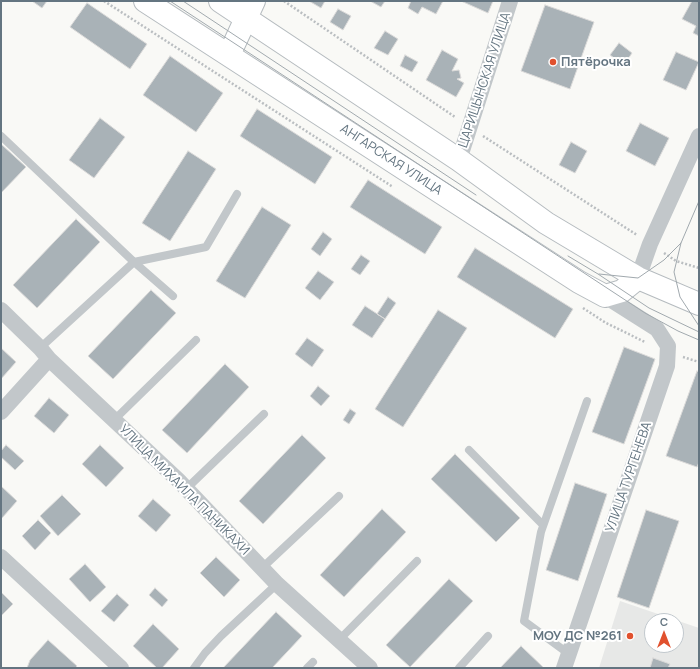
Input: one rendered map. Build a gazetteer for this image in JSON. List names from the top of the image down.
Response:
{
  "streets": {
    "main road": ["АНГАРСКАЯ УЛИЦА"],
    "street": ["ЦАРИЦЫНСКАЯ УЛИЦА", "УЛИЦА ТУРГЕНЕВА", "УЛИЦА МИХАИЛА ПАНИКАХИ"]
  },
  "crossings": [
    ["ЦАРИЦЫНСКАЯ УЛИЦА", "АНГАРСКАЯ УЛИЦА"],
    ["АНГАРСКАЯ УЛИЦА", "УЛИЦА ТУРГЕНЕВА"]
  ],
  "places": ["Пятёрочка", "МОУ ДС №261"],
  "north": "top"
}
